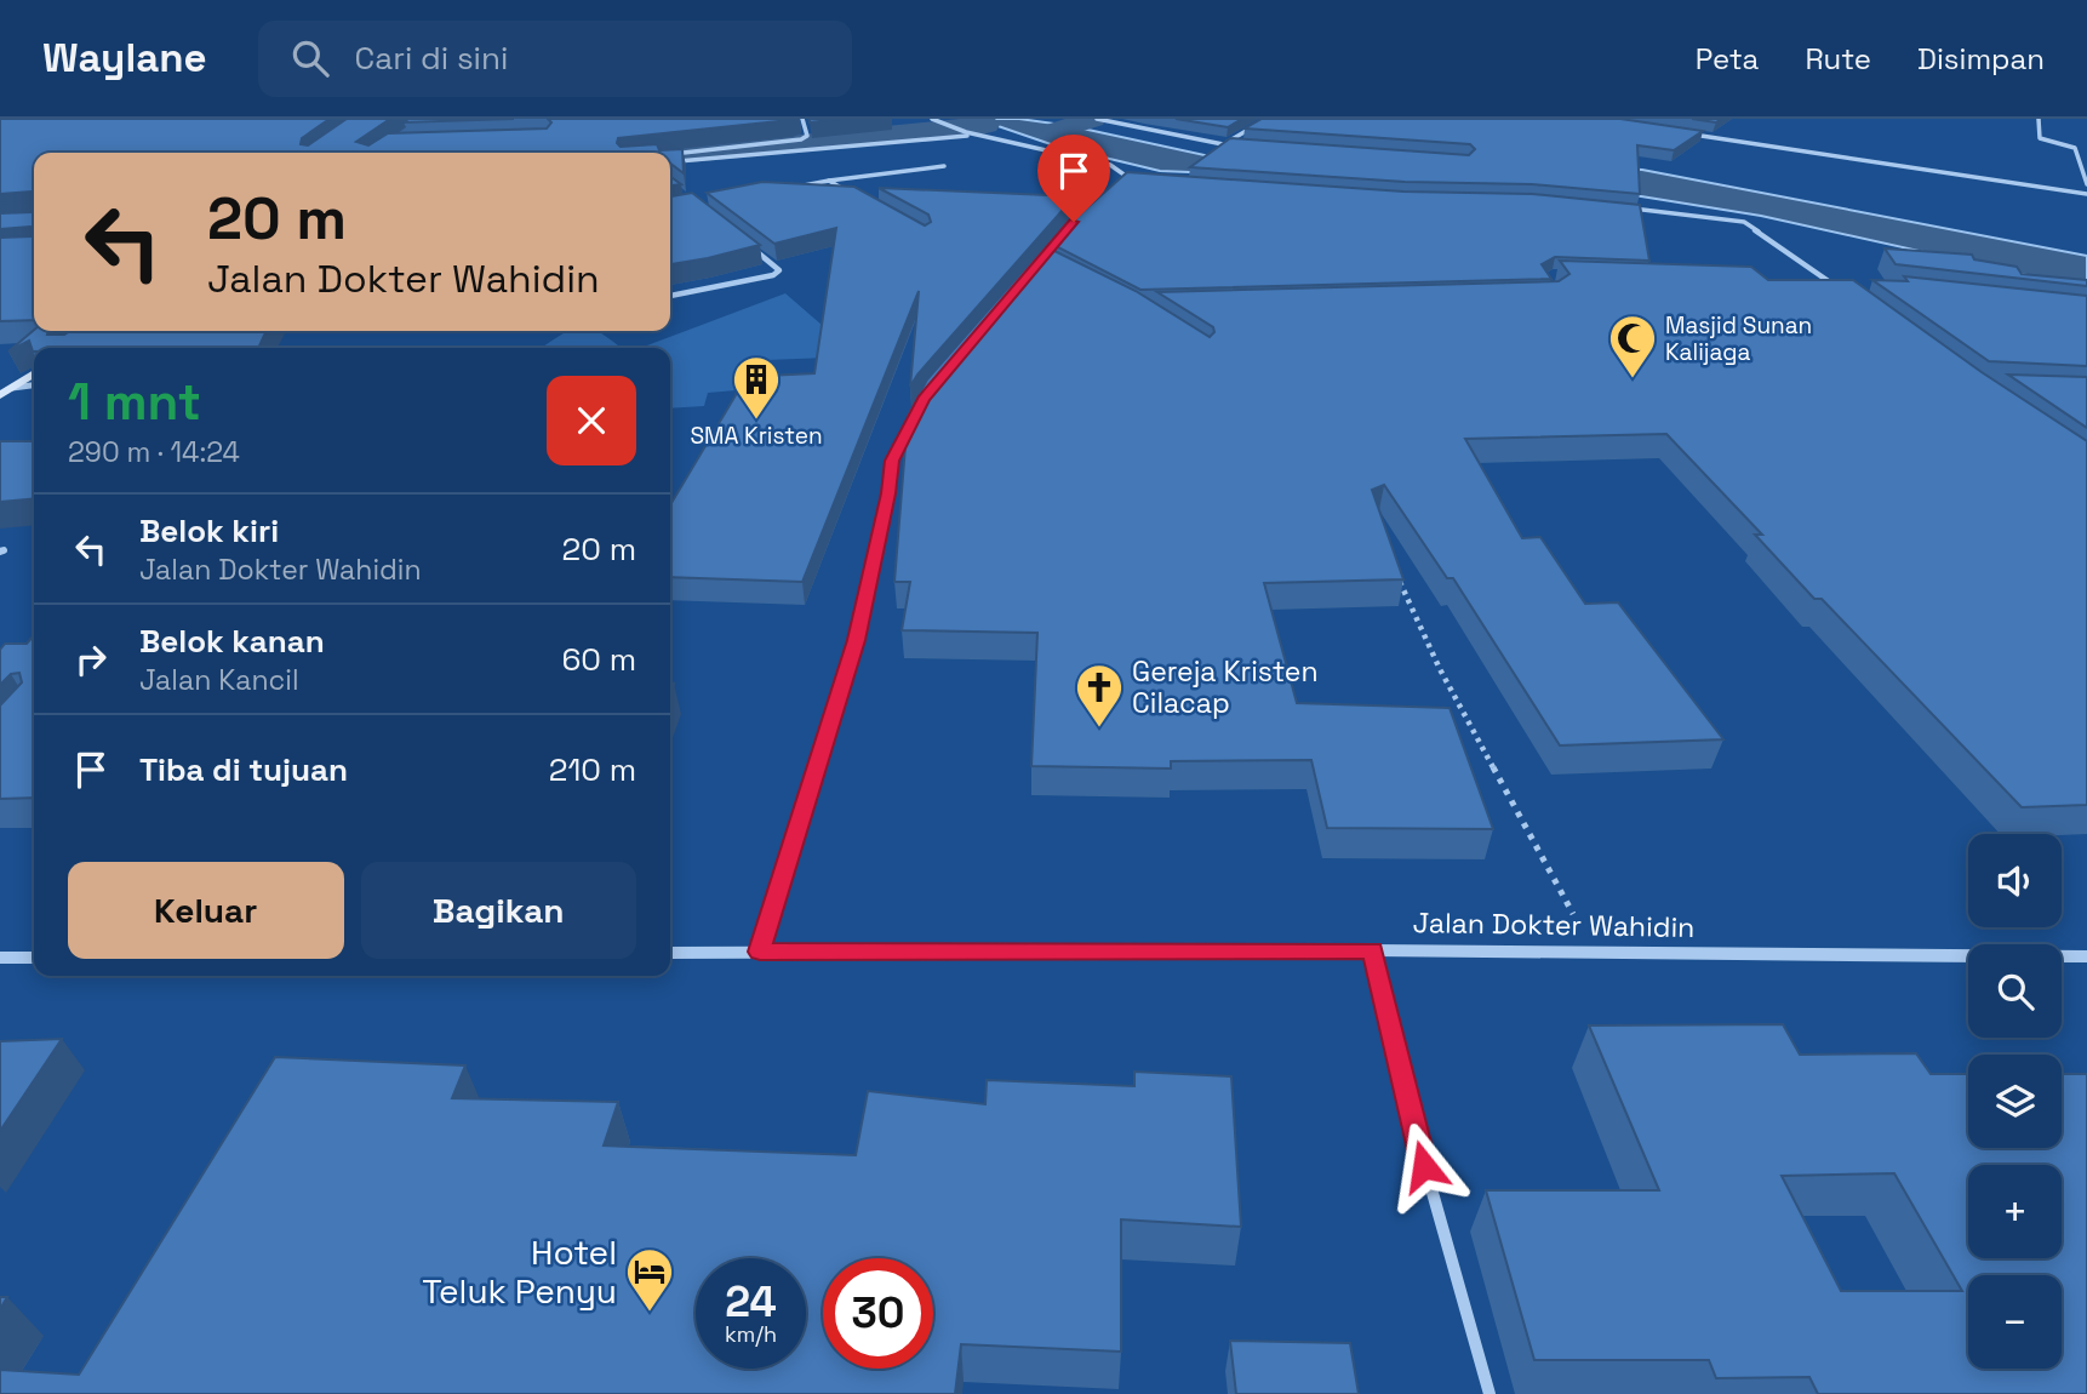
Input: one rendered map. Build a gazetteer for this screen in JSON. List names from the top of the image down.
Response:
{
  "streets": {
    "street": ["Jalan Dokter Wahidin"]
  },
  "places": {
    "mosque": ["Masjid Sunan Kalijaga"],
    "building": ["SMA Kristen"],
    "church": ["Gereja Kristen Cilacap"],
    "hotel": ["Hotel Teluk Penyu"]
  },
  "page": {
    "header": "Waylane",
    "search": "Cari di sini",
    "nav": ["Peta", "Rute", "Disimpan"],
    "turn": ["20 m", "Jalan Dokter Wahidin"],
    "heading": ["1 mnt", "290 m · 14:24"],
    "list": [
      {
        "name": "Belok kiri",
        "note": "Jalan Dokter Wahidin",
        "value": "20 m"
      },
      {
        "name": "Belok kanan",
        "note": "Jalan Kancil",
        "value": "60 m"
      },
      {
        "name": "Tiba di tujuan",
        "value": "210 m"
      }
    ],
    "map_buttons": ["+", "−"],
    "buttons": ["Keluar", "Bagikan"],
    "speed": "24 km/h",
    "limit": "30"
  }
}
